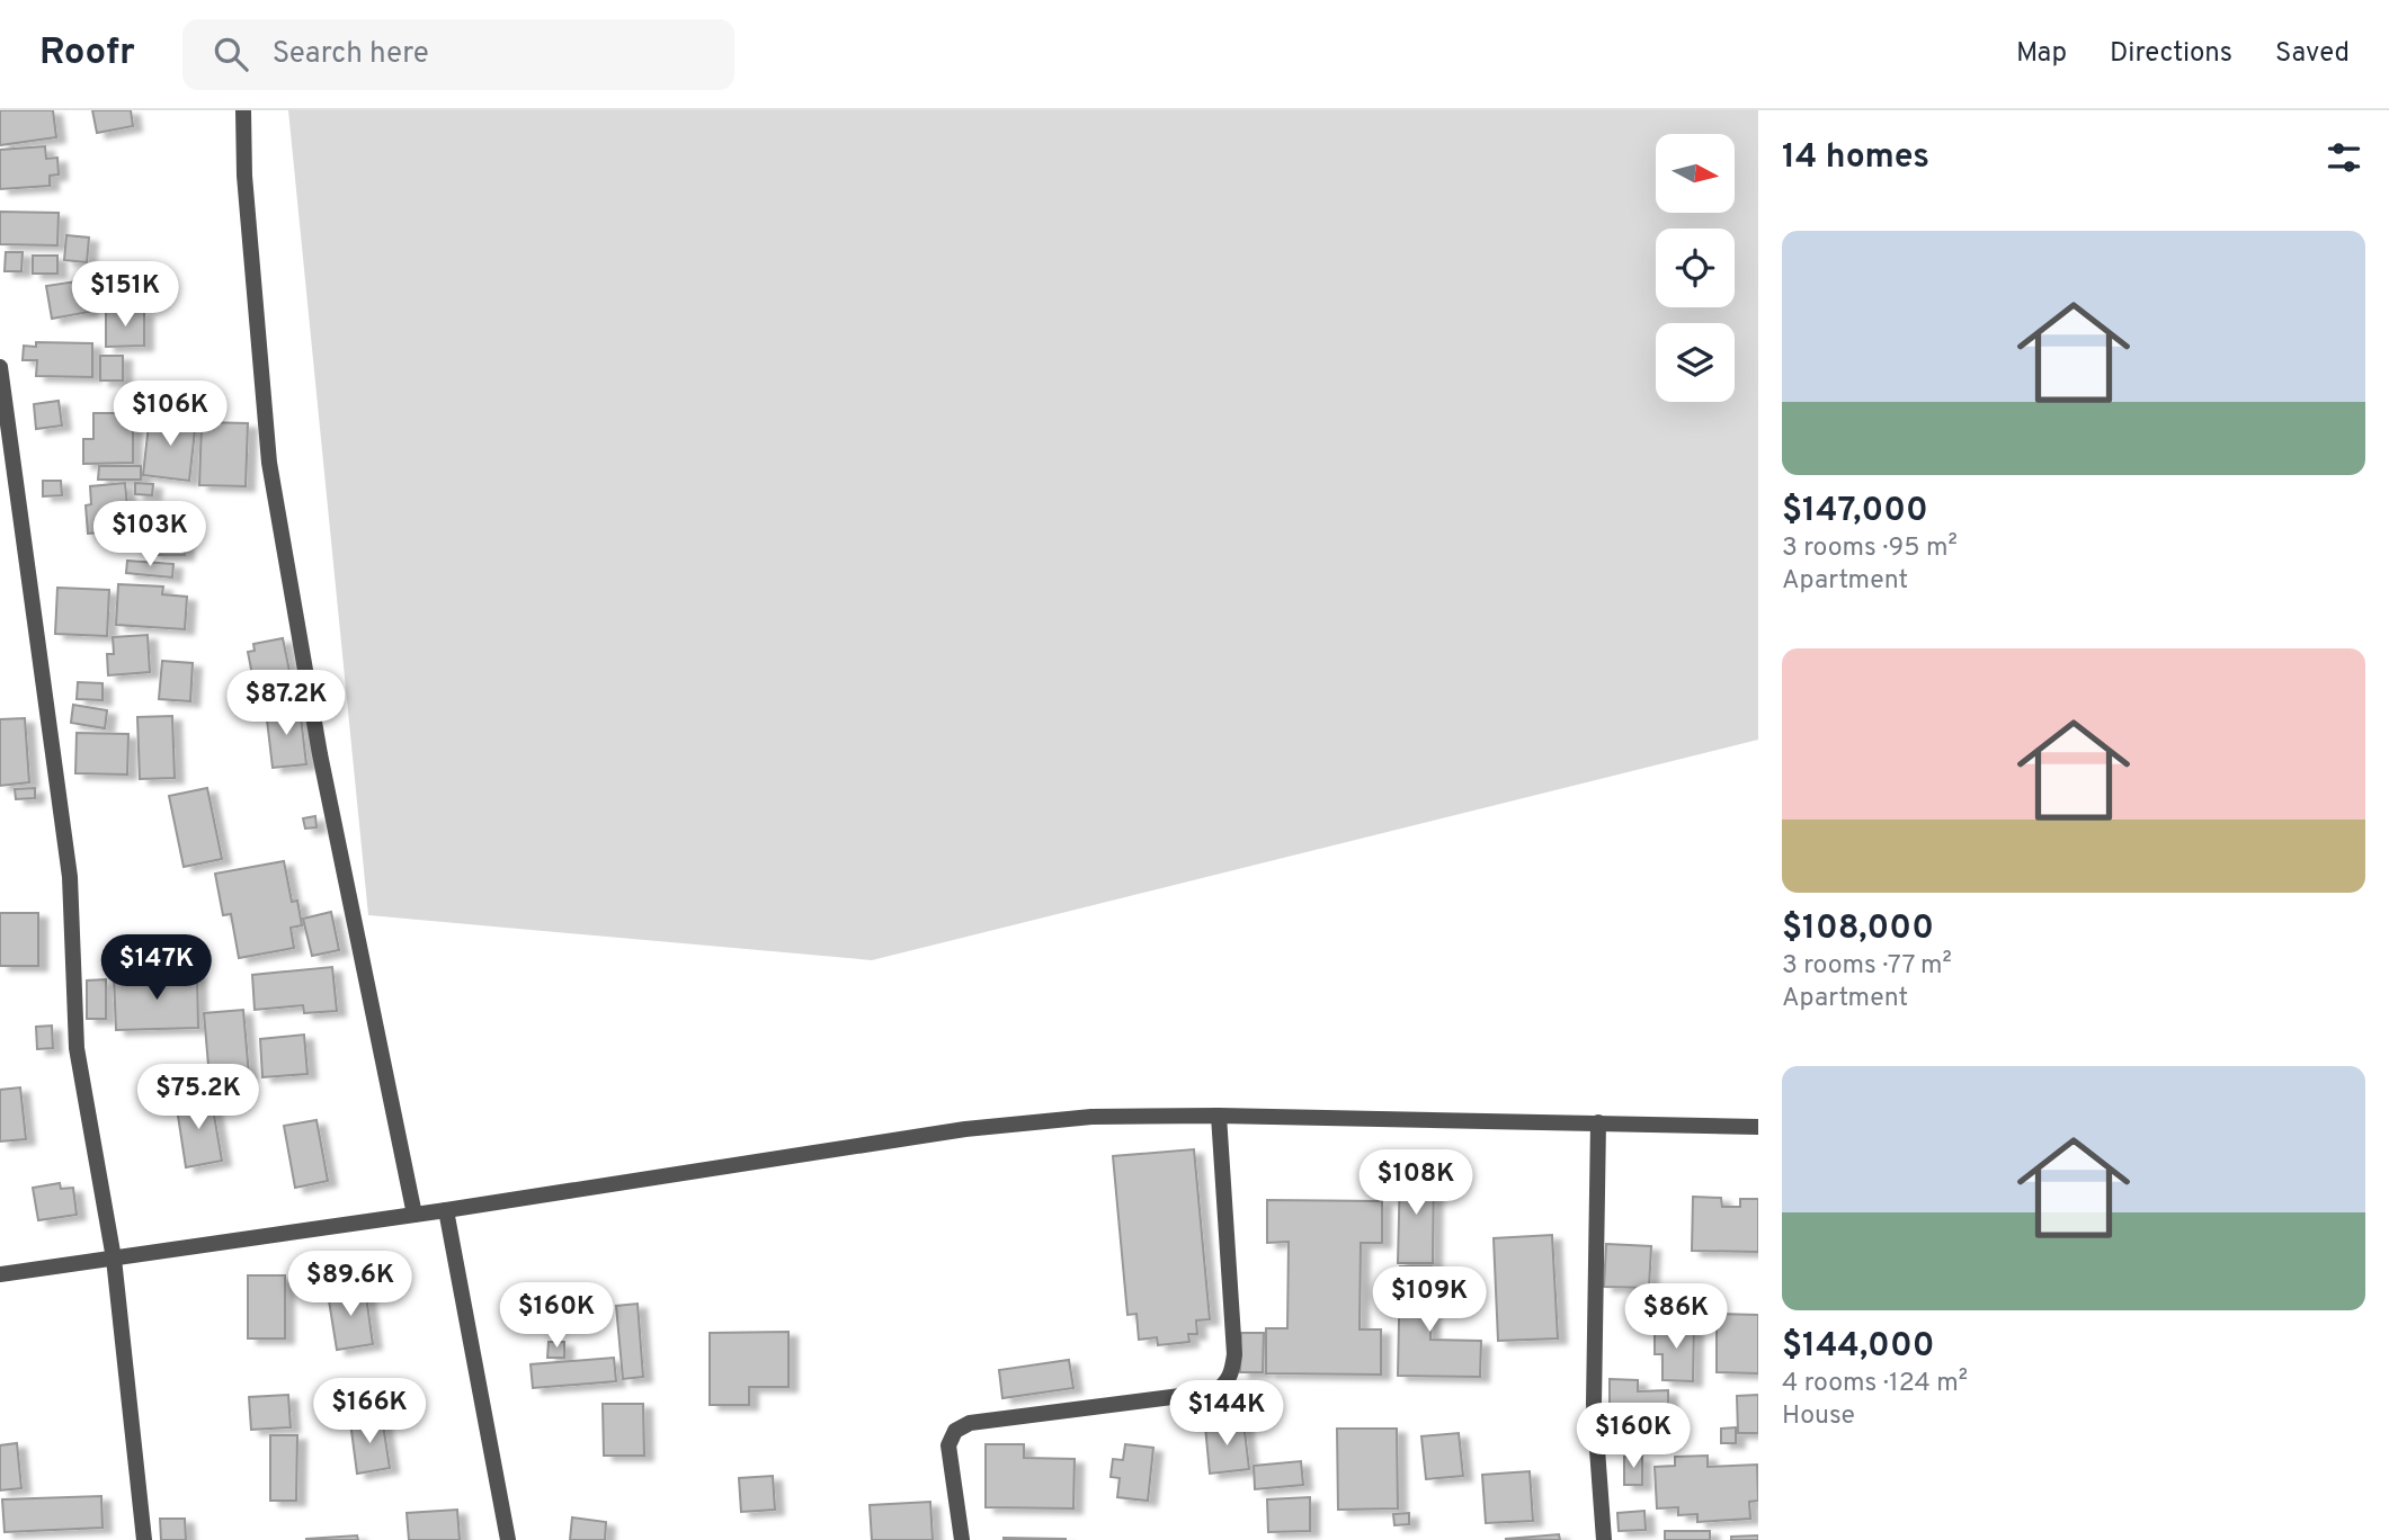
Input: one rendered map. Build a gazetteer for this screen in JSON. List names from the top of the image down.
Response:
{
  "north": "right",
  "page": {
    "header": "Roofr",
    "search": "Search here",
    "nav": ["Map", "Directions", "Saved"],
    "heading": "14 homes",
    "list": [
      {
        "name": "$147,000",
        "note": "3 rooms · 95 m² · Apartment"
      },
      {
        "name": "$108,000",
        "note": "3 rooms · 77 m² · Apartment"
      },
      {
        "name": "$144,000",
        "note": "4 rooms · 124 m² · House"
      }
    ],
    "price": [
      "$151K",
      "$106K",
      "$103K",
      "$87.2K",
      "$147K",
      "$75.2K",
      "$108K",
      "$89.6K",
      "$109K",
      "$160K",
      "$86K",
      "$166K",
      "$144K",
      "$160K"
    ]
  }
}
